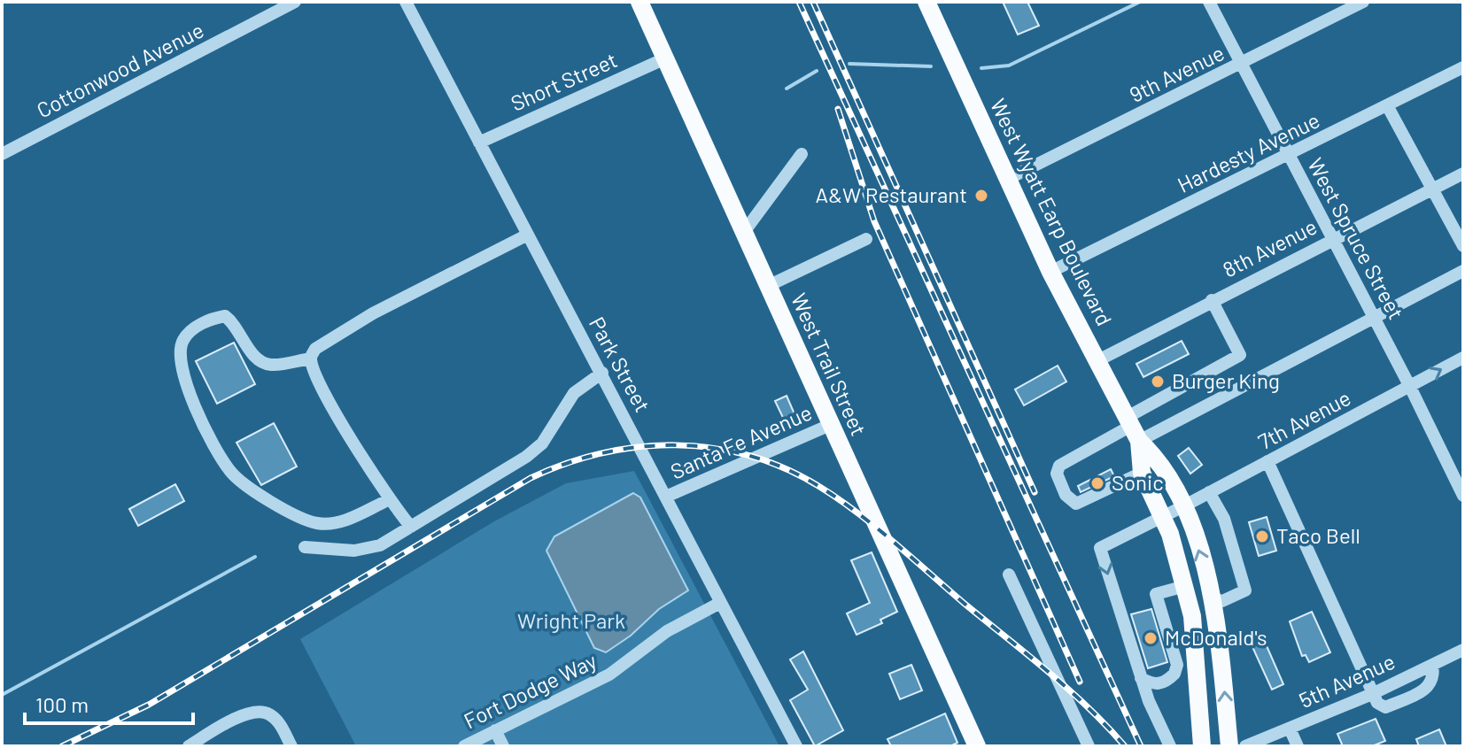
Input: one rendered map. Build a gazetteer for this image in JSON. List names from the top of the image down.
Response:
{
  "streets": {
    "main road": ["West Wyatt Earp Boulevard", "West Trail Street"],
    "street": [
      "Cottonwood Avenue",
      "9th Avenue",
      "Short Street",
      "Hardesty Avenue",
      "West Spruce Street",
      "8th Avenue",
      "Park Street",
      "7th Avenue",
      "Santa Fe Avenue",
      "5th Avenue",
      "Fort Dodge Way"
    ]
  },
  "crossings": [
    ["9th Avenue", "West Wyatt Earp Boulevard"],
    ["9th Avenue", "West Spruce Street"],
    ["Short Street", "Park Street"],
    ["Short Street", "West Trail Street"],
    ["Hardesty Avenue", "West Wyatt Earp Boulevard"],
    ["Hardesty Avenue", "West Spruce Street"],
    ["West Wyatt Earp Boulevard", "8th Avenue"],
    ["West Wyatt Earp Boulevard", "7th Avenue"],
    ["West Spruce Street", "8th Avenue"],
    ["West Spruce Street", "7th Avenue"],
    ["Park Street", "Santa Fe Avenue"],
    ["Park Street", "Fort Dodge Way"],
    ["West Trail Street", "Santa Fe Avenue"]
  ],
  "parks": ["Wright Park"],
  "places": [
    "A&W Restaurant",
    "Burger King",
    "Sonic",
    "Taco Bell",
    "McDonald's"
  ],
  "scale_bar": "100 m"
}
